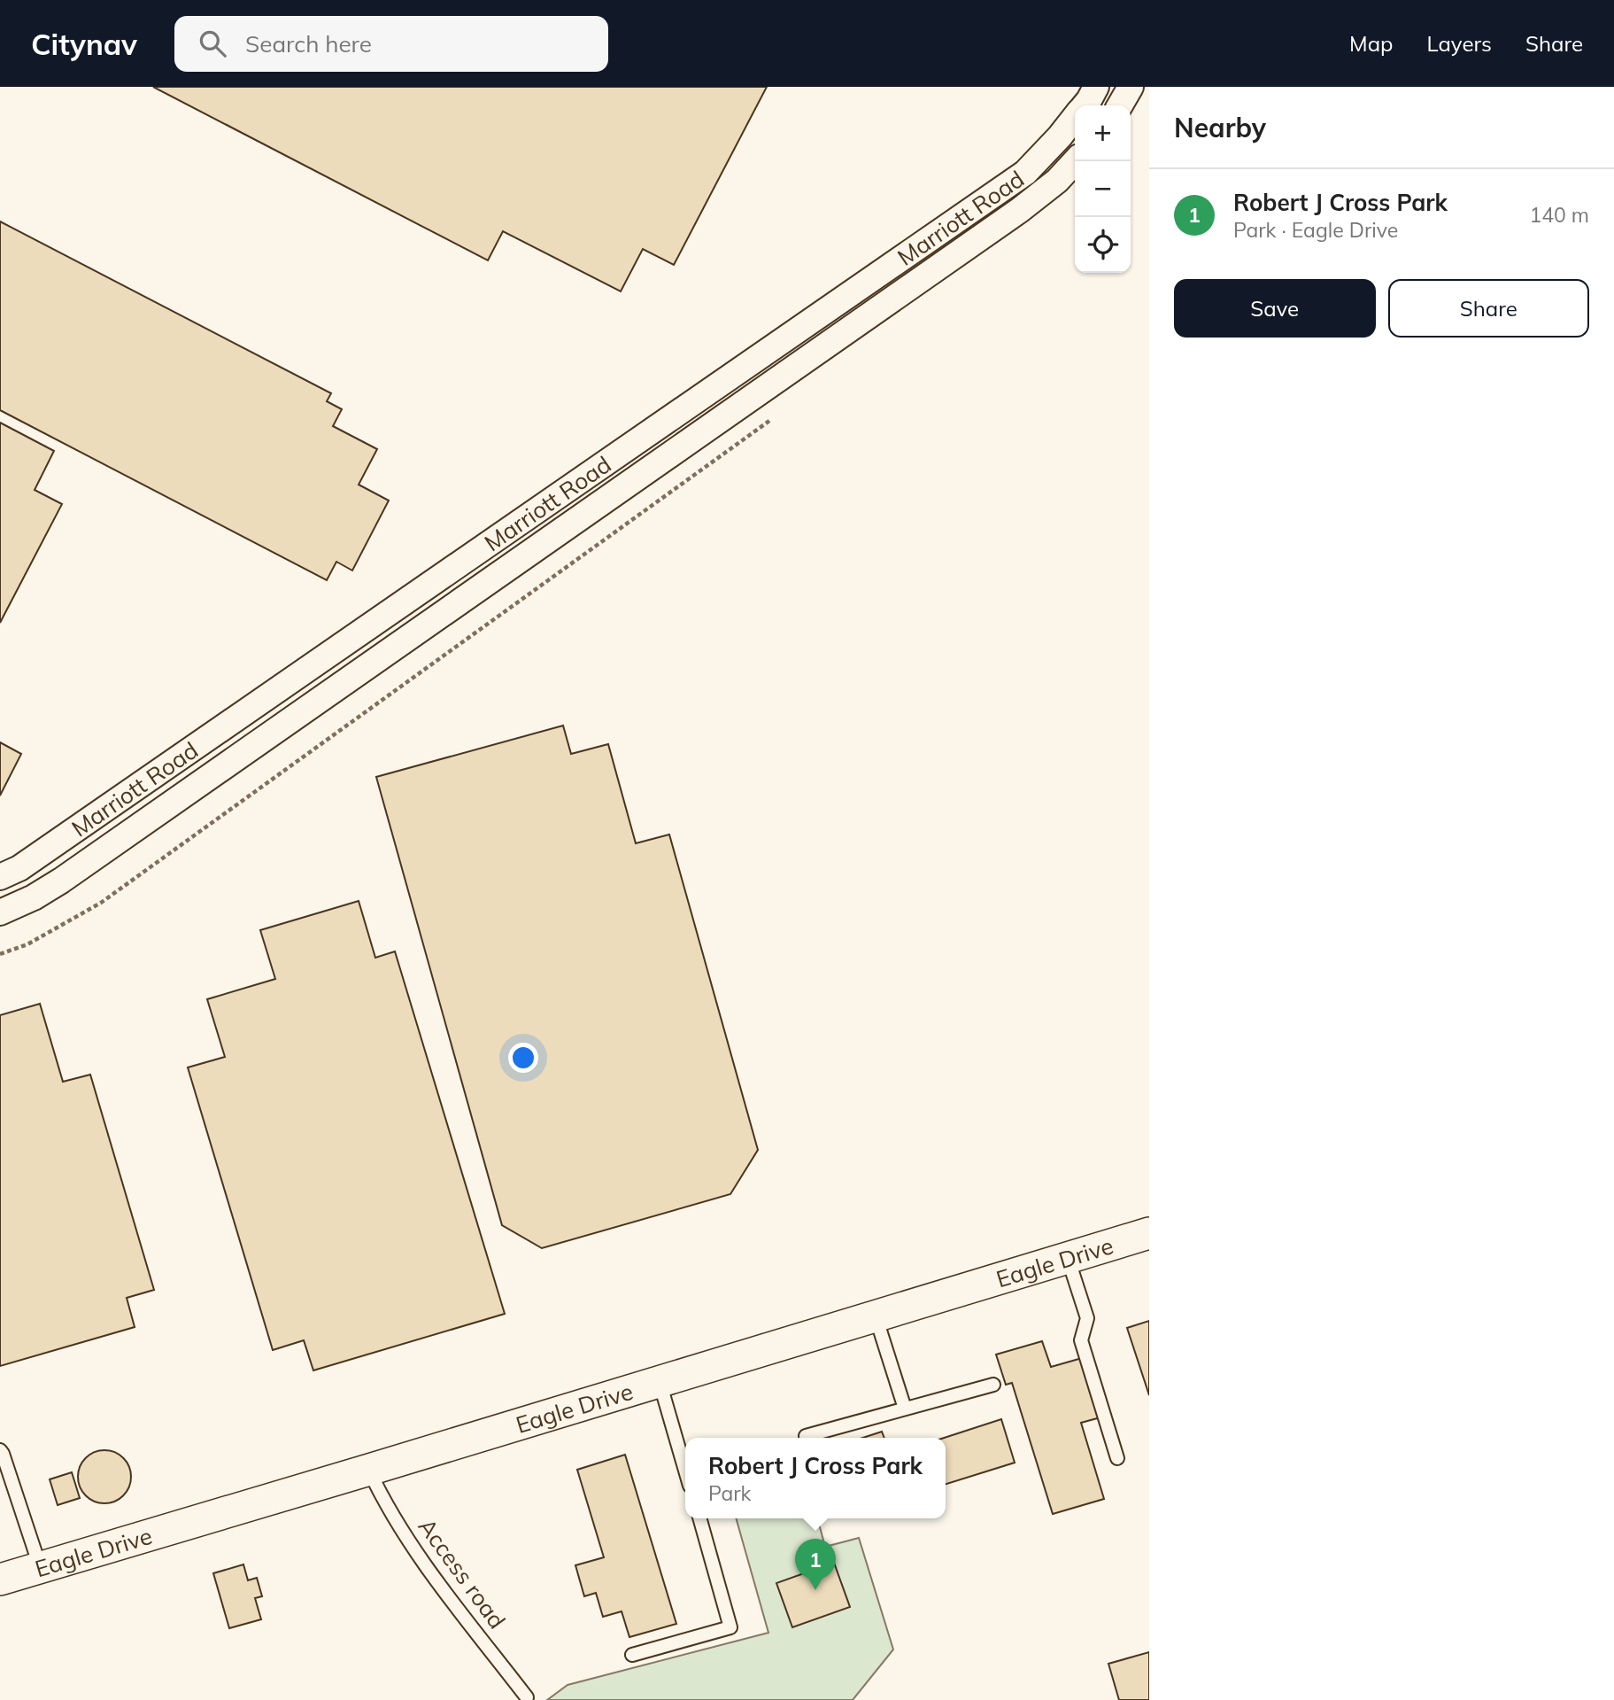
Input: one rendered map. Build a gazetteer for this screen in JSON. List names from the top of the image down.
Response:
{
  "streets": {
    "street": ["Marriott Road", "Eagle Drive"],
    "lane": ["Access road"]
  },
  "crossings": [
    ["Eagle Drive", "Access road"]
  ],
  "page": {
    "header": "Citynav",
    "search": "Search here",
    "nav": ["Map", "Layers", "Share"],
    "heading": "Nearby",
    "map_buttons": ["+", "−"],
    "list": [
      {
        "mark": "1",
        "name": "Robert J Cross Park",
        "note": "Park · Eagle Drive",
        "value": "140 m"
      }
    ],
    "buttons": ["Save", "Share"],
    "popup": ["Robert J Cross Park", "Park"],
    "pins": "1"
  }
}
